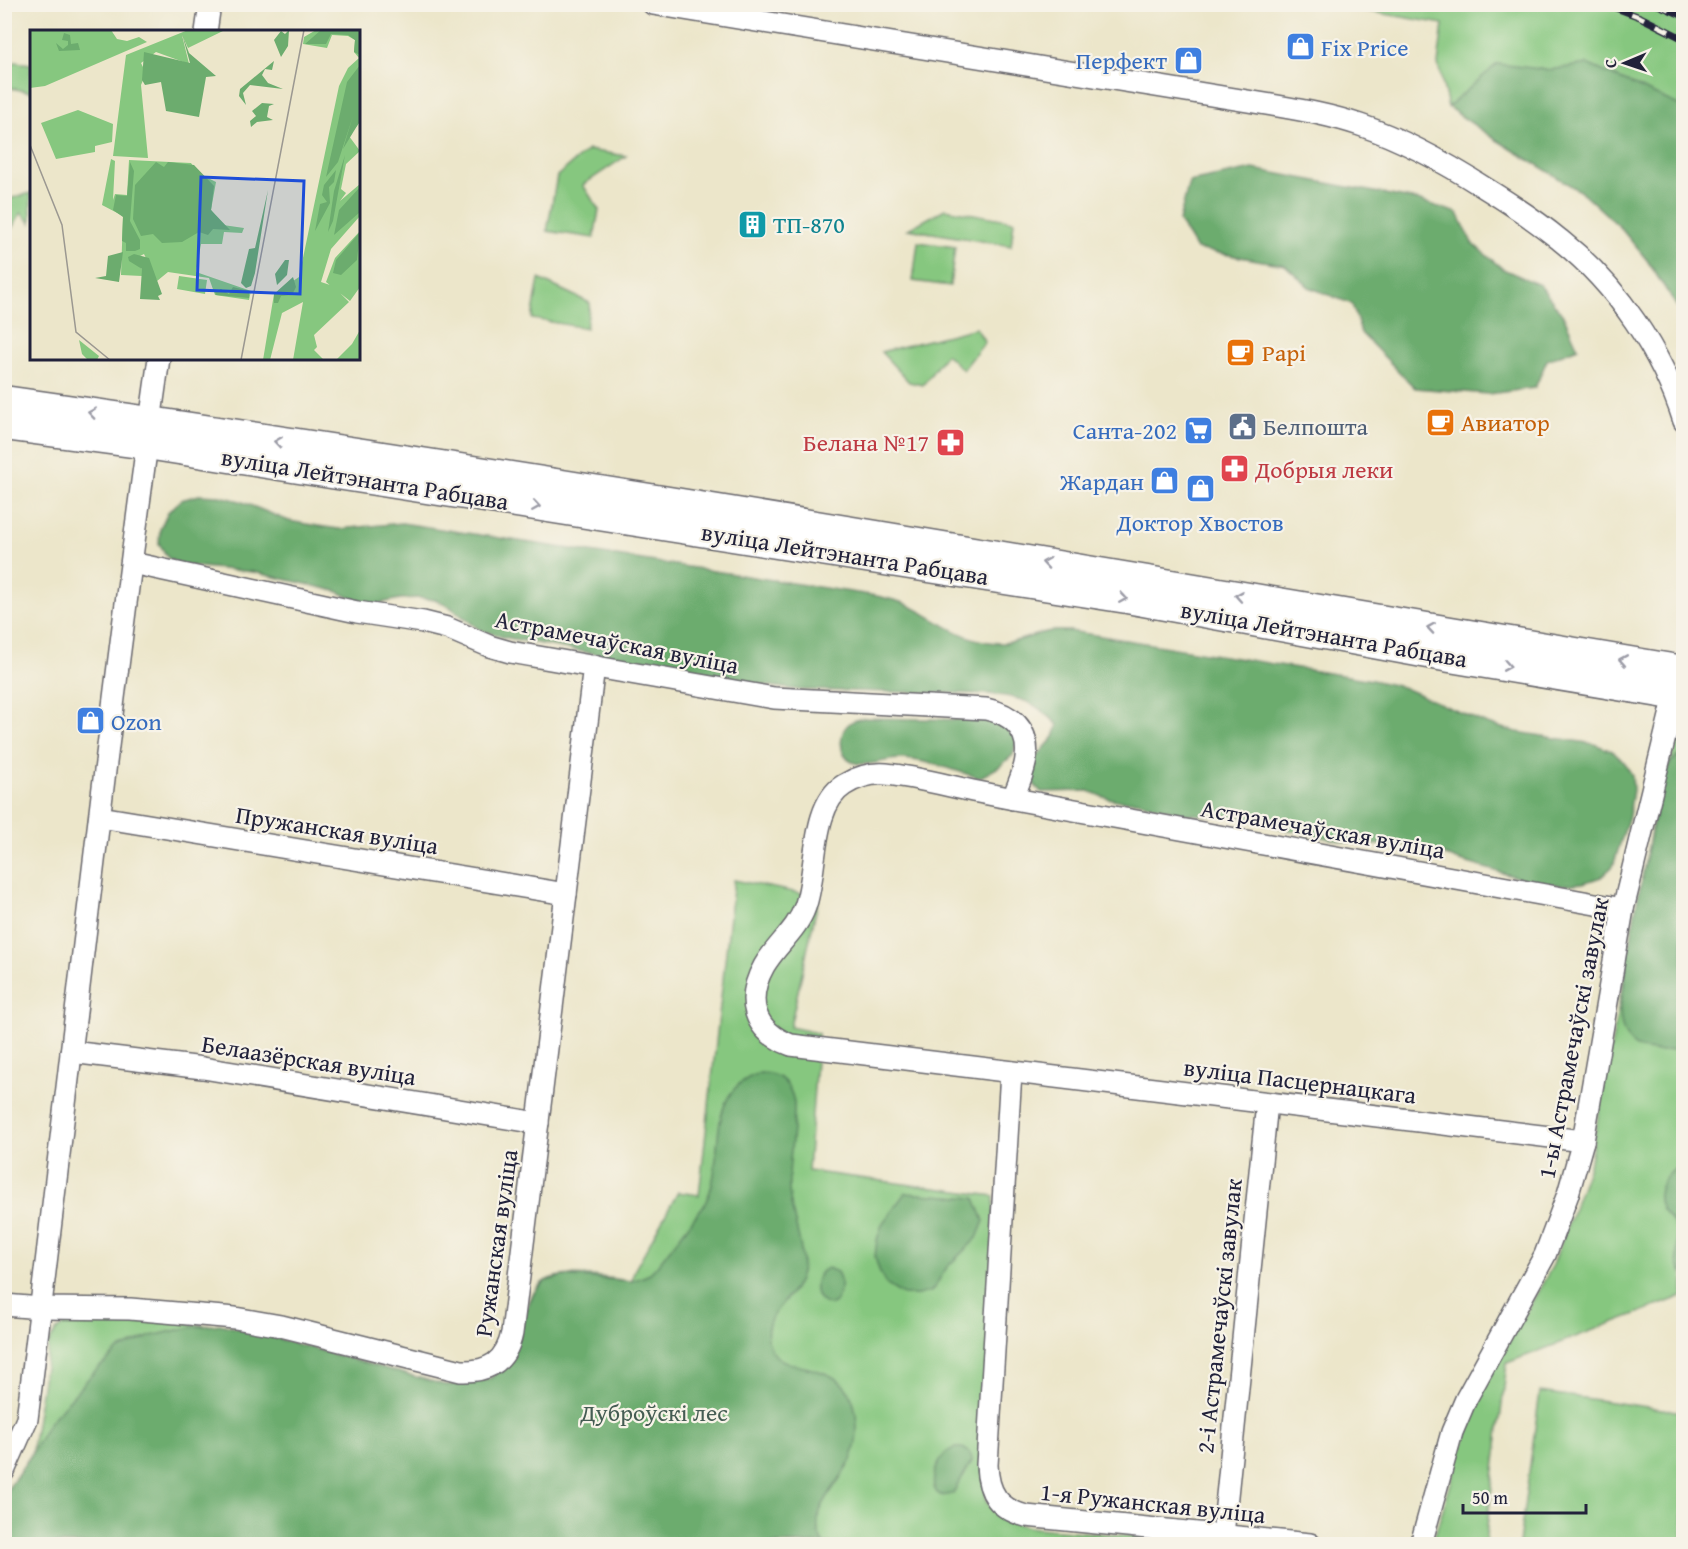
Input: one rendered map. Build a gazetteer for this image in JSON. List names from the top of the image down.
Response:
{
  "streets": {
    "highway": ["вуліца Лейтэнанта Рабцава"],
    "street": [
      "Астрамечаўская вуліца",
      "Пружанская вуліца",
      "1-ы Астрамечаўскі завулак",
      "Белаазёрская вуліца",
      "вуліца Пасцернацкага",
      "Ружанская вуліца",
      "2-і Астрамечаўскі завулак",
      "1-я Ружанская вуліца"
    ]
  },
  "crossings": [
    ["вуліца Лейтэнанта Рабцава", "1-ы Астрамечаўскі завулак"],
    ["Астрамечаўская вуліца", "1-ы Астрамечаўскі завулак"],
    ["Астрамечаўская вуліца", "вуліца Пасцернацкага"],
    ["Астрамечаўская вуліца", "Ружанская вуліца"],
    ["Пружанская вуліца", "Ружанская вуліца"],
    ["1-ы Астрамечаўскі завулак", "вуліца Пасцернацкага"],
    ["Белаазёрская вуліца", "Ружанская вуліца"],
    ["вуліца Пасцернацкага", "2-і Астрамечаўскі завулак"],
    ["вуліца Пасцернацкага", "1-я Ружанская вуліца"],
    ["2-і Астрамечаўскі завулак", "1-я Ружанская вуліца"]
  ],
  "parks": ["Дуброўскі лес"],
  "places": {
    "shop": [
      "Fix Price",
      "Перфект",
      "Жардан",
      "Доктор Хвостов",
      "Ozon"
    ],
    "building": ["ТП-870"],
    "cafe": ["Papi", "Авиатор"],
    "public building": ["Белпошта"],
    "supermarket": ["Санта-202"],
    "pharmacy": ["Белана №17", "Добрыя леки"]
  },
  "scale_bar": "50 m",
  "north": "left"
}
